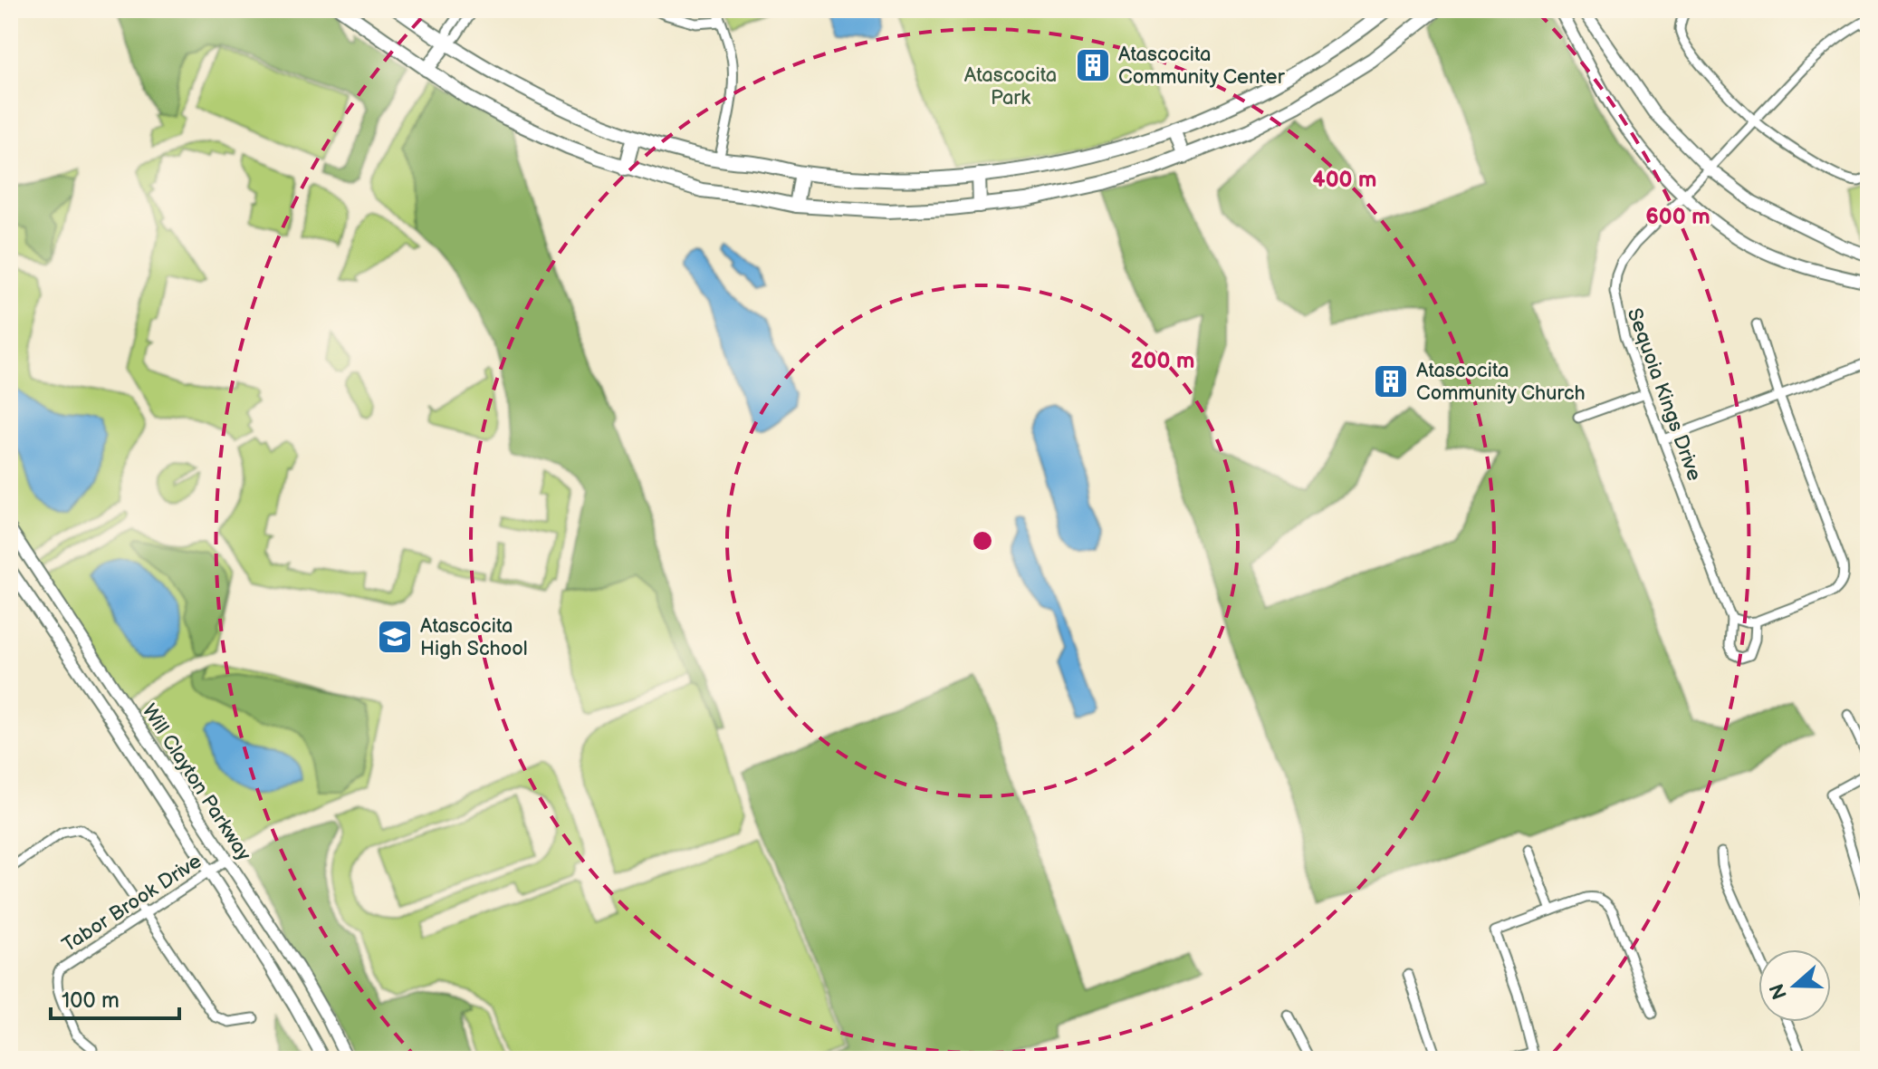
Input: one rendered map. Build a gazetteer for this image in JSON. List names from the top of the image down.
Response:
{
  "streets": {
    "main road": ["Will Clayton Parkway"],
    "street": ["Sequoia Kings Drive", "Tabor Brook Drive"]
  },
  "crossings": [
    ["Will Clayton Parkway", "Tabor Brook Drive"]
  ],
  "parks": ["Atascocita Park"],
  "places": {
    "building": ["Atascocita Community Center", "Atascocita Community Church"],
    "school or university": ["Atascocita High School"]
  },
  "scale_bar": "100 m",
  "north": "left",
  "rings": ["400 m", "600 m", "200 m"]
}
